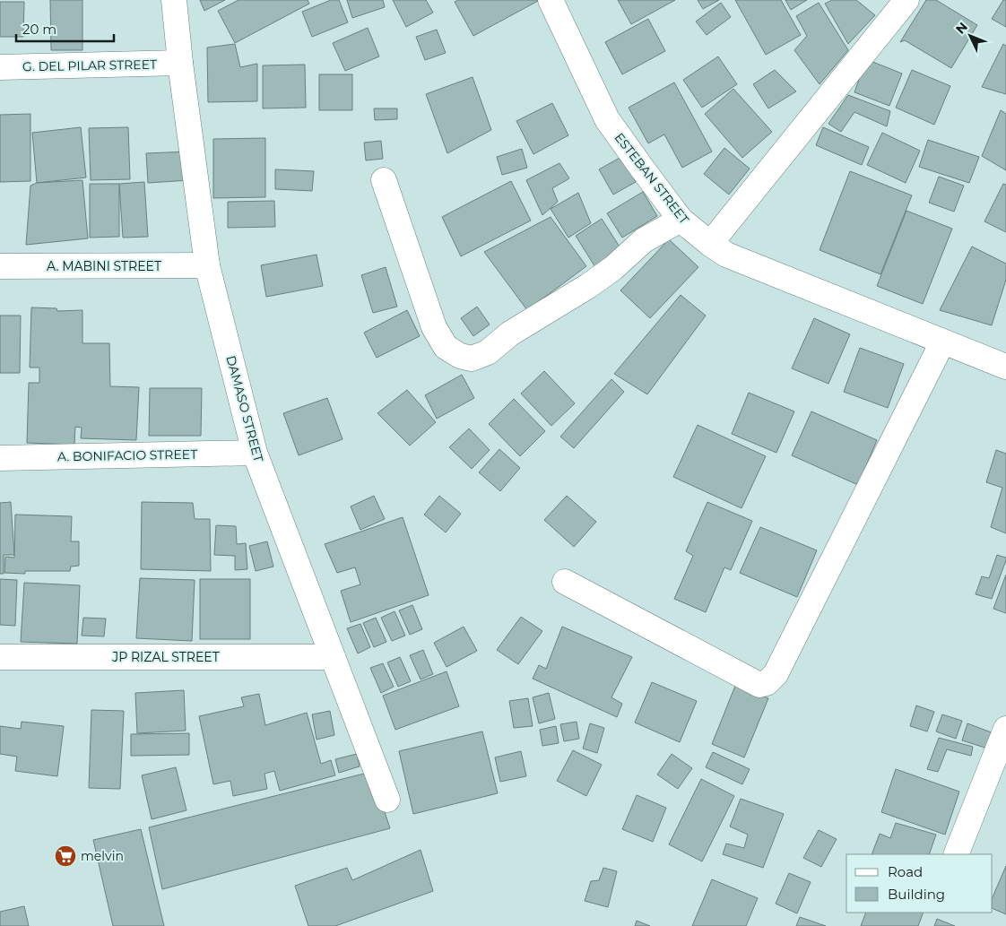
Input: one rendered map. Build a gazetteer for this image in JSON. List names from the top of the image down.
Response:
{
  "streets": {
    "street": [
      "G. DEL PILAR STREET",
      "ESTEBAN STREET",
      "A. MABINI STREET",
      "DAMASO STREET",
      "A. BONIFACIO STREET",
      "JP RIZAL STREET"
    ]
  },
  "crossings": [
    ["G. DEL PILAR STREET", "DAMASO STREET"],
    ["A. MABINI STREET", "DAMASO STREET"],
    ["DAMASO STREET", "A. BONIFACIO STREET"],
    ["DAMASO STREET", "JP RIZAL STREET"]
  ],
  "places": {
    "supermarket": ["melvin"]
  },
  "legend": ["Road", "Building"],
  "scale_bar": "20 m",
  "north": "top left"
}
